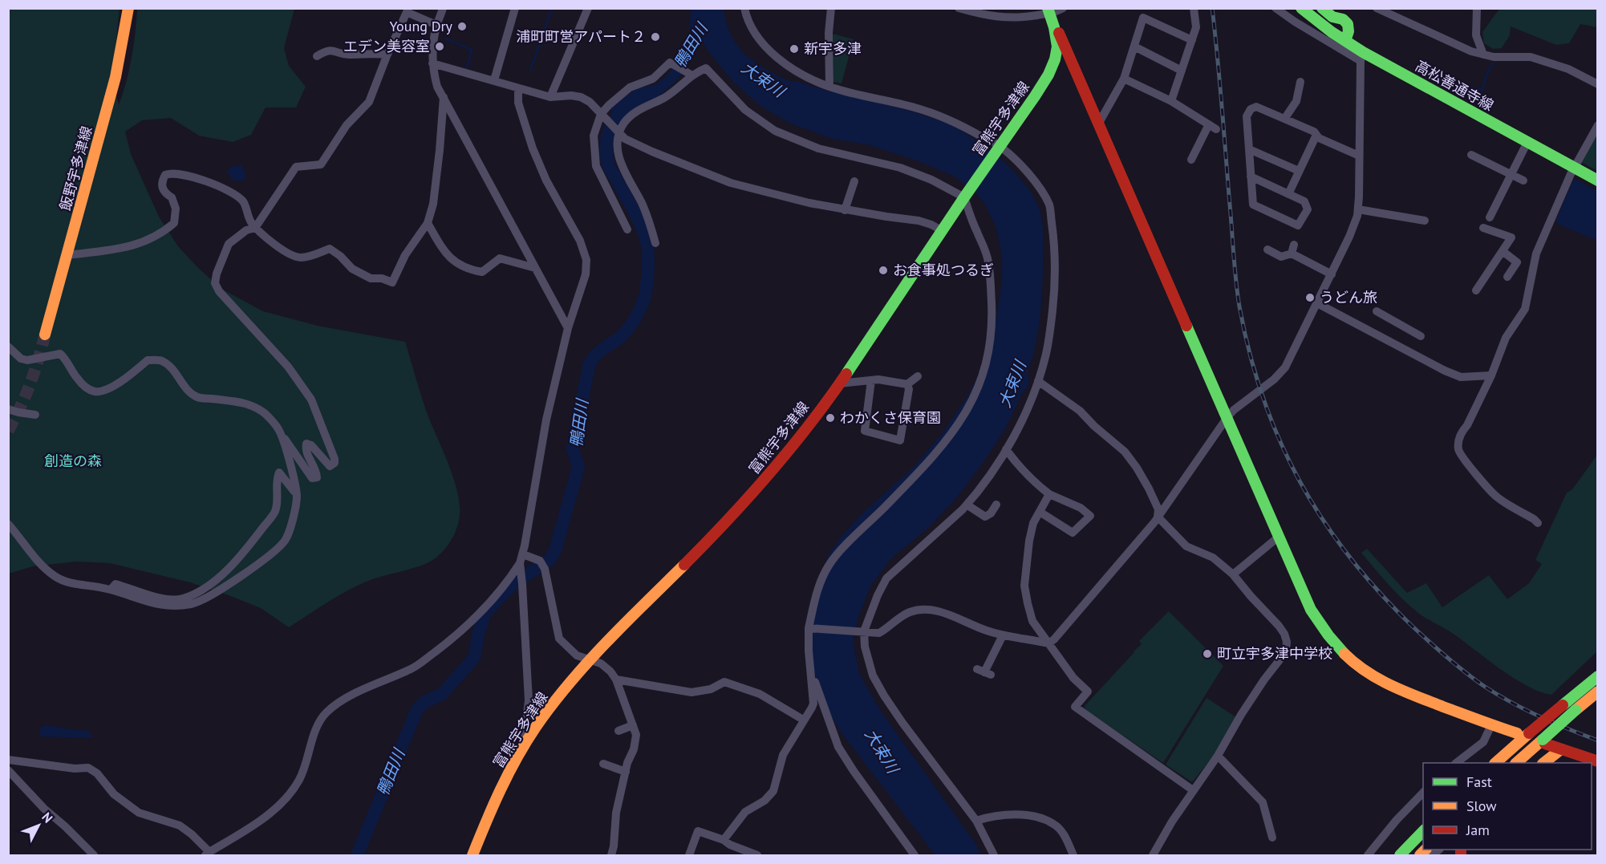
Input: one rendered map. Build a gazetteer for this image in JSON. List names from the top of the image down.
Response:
{
  "streets": {
    "main road": ["高松善通寺線", "富熊宇多津線", "飯野宇多津線"]
  },
  "water": ["鴨田川", "大束川"],
  "parks": ["創造の森"],
  "places": [
    "Young Dry",
    "浦町町営アパート２",
    "エデン美容室",
    "新宇多津",
    "お食事処つるぎ",
    "うどん旅",
    "わかくさ保育園",
    "町立宇多津中学校"
  ],
  "legend": ["Fast", "Slow", "Jam"],
  "north": "top right"
}
